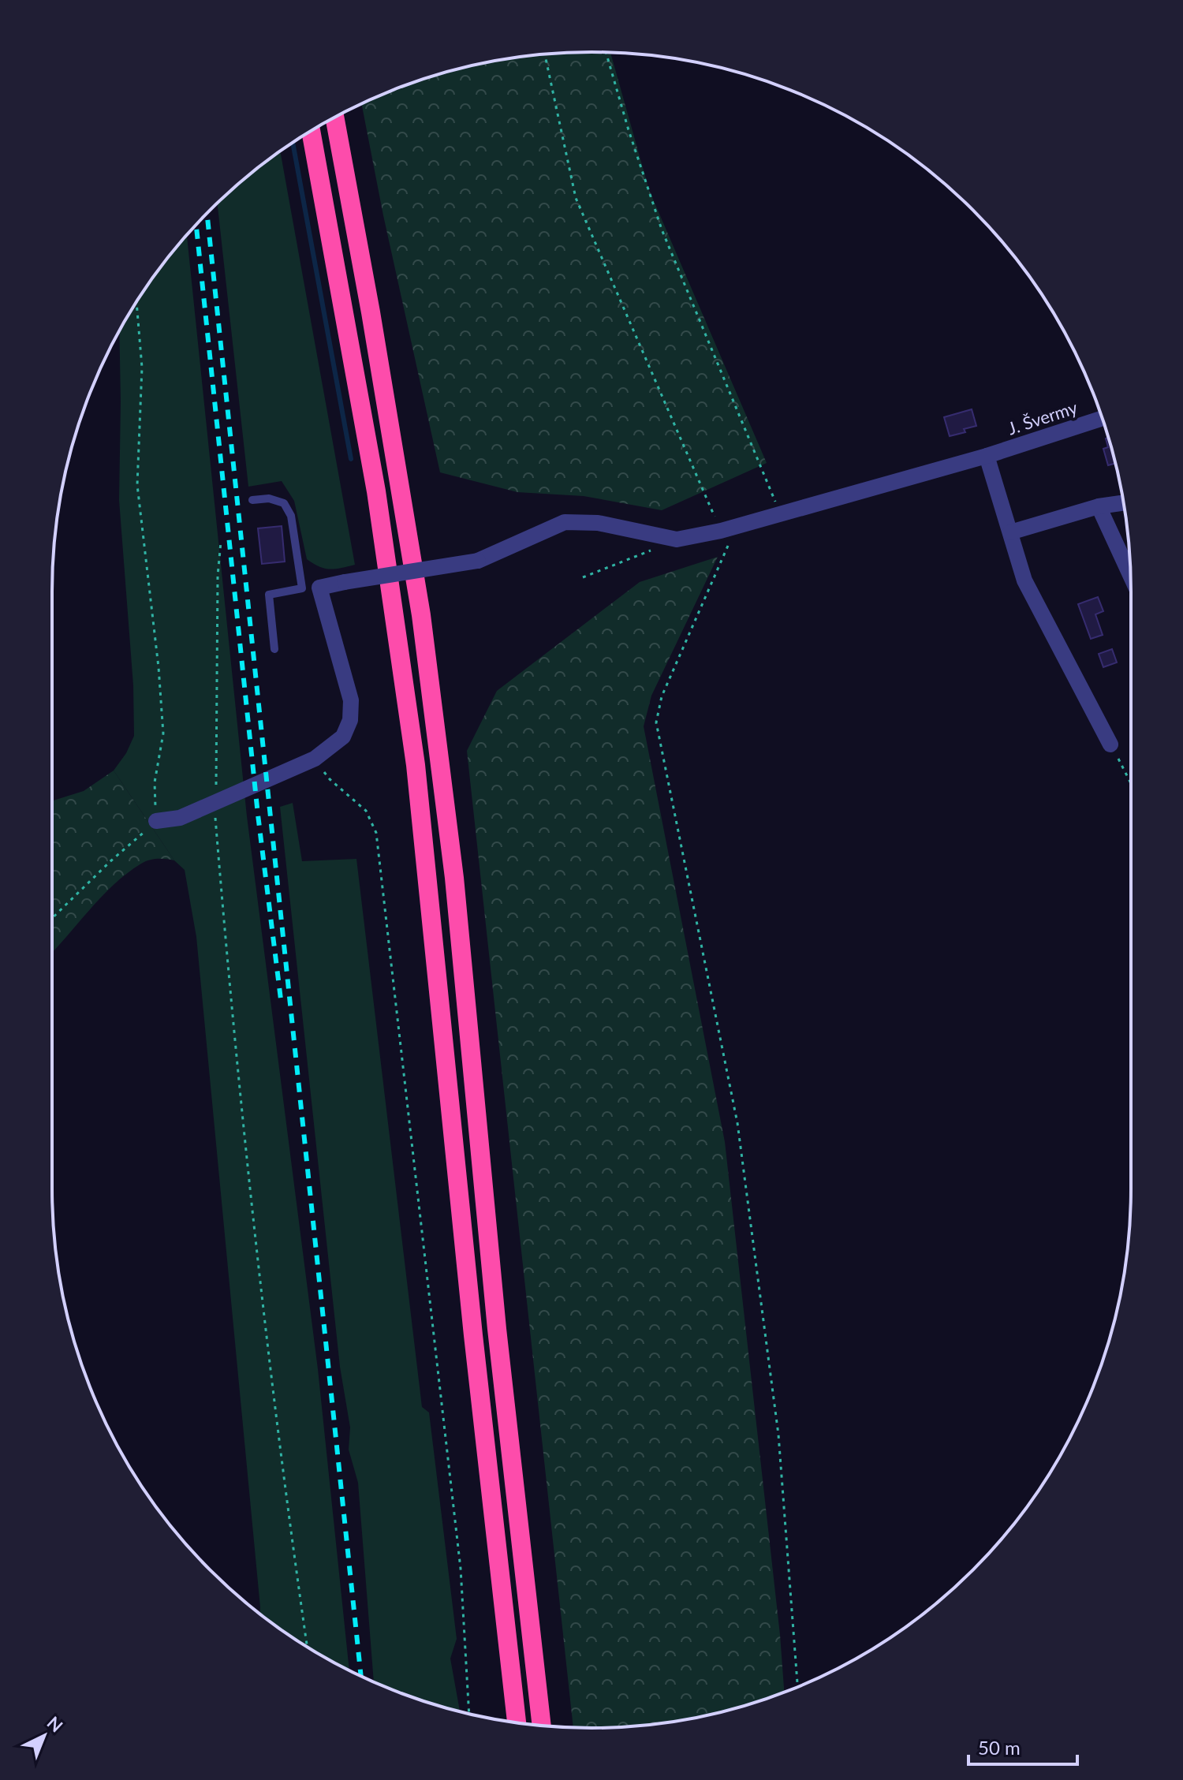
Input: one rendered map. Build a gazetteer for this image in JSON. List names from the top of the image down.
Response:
{
  "streets": {
    "street": ["J. Švermy"]
  },
  "scale_bar": "50 m",
  "north": "top right"
}
